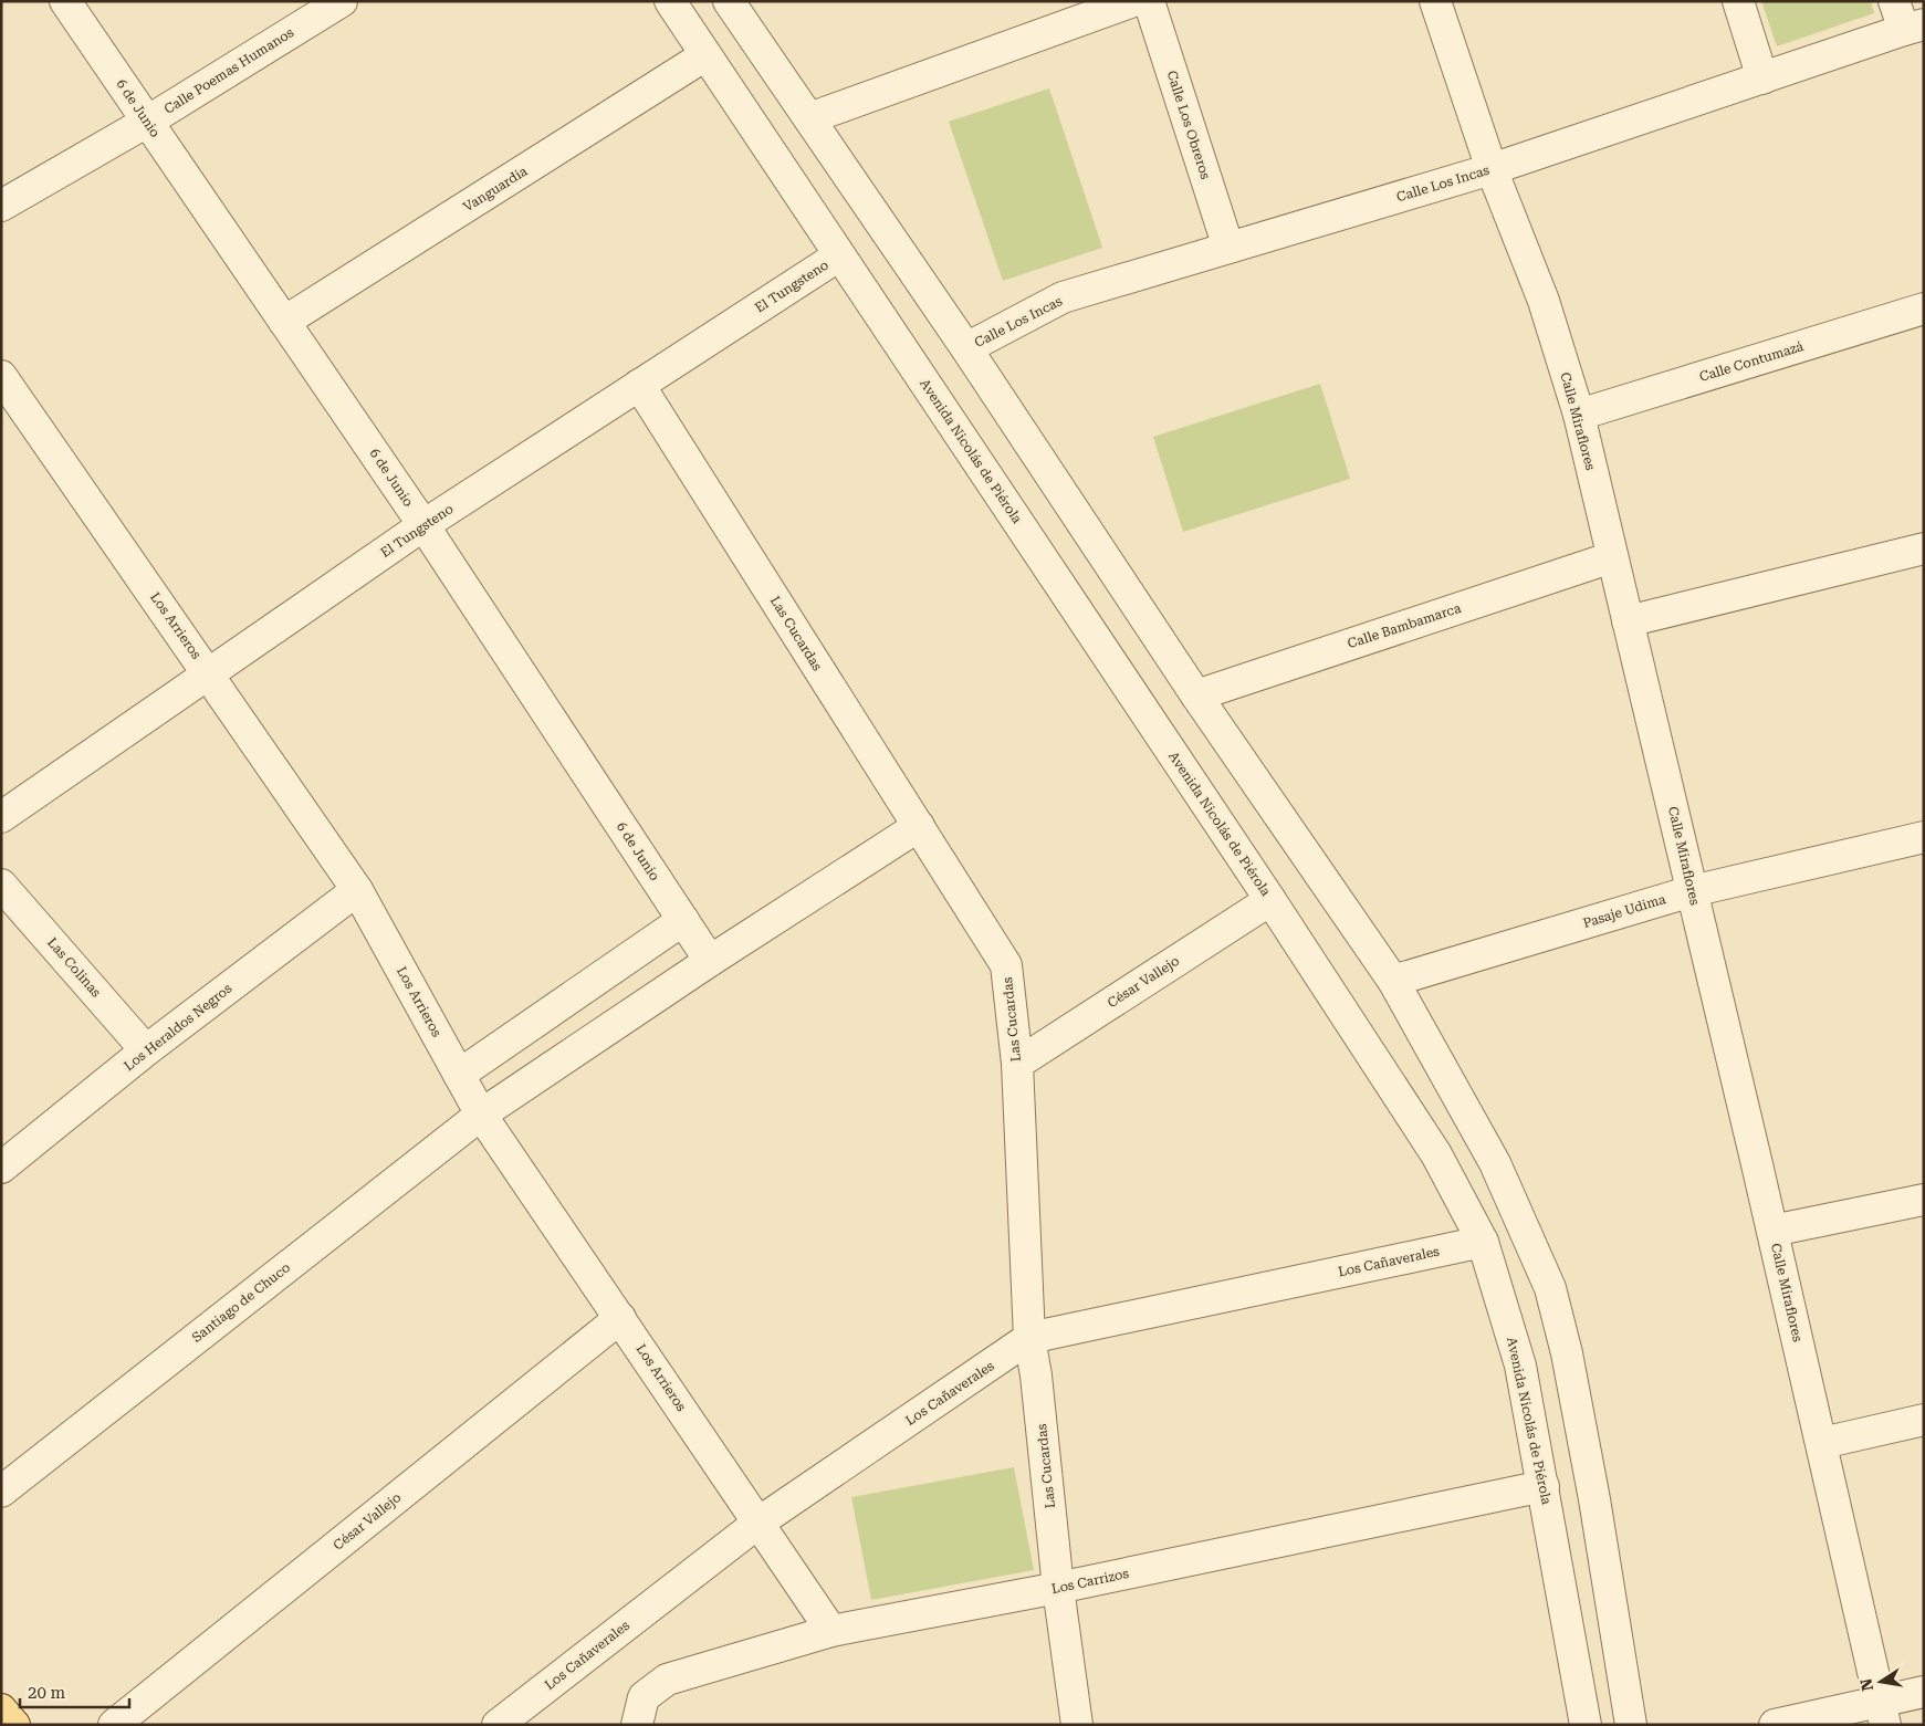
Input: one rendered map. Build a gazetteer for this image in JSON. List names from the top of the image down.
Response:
{
  "streets": {
    "street": [
      "Calle Poemas Humanos",
      "6 de Junio",
      "Calle Los Obreros",
      "Calle Los Incas",
      "Vanguardia",
      "El Tungsteno",
      "Calle Contumazá",
      "Calle Miraflores",
      "Avenida Nicolás de Piérola",
      "Los Arrieros",
      "Calle Bambamarca",
      "Las Cucardas",
      "Pasaje Udima",
      "Las Colinas",
      "César Vallejo",
      "Los Heraldos Negros",
      "Los Cañaverales",
      "Santiago de Chuco",
      "Los Carrizos"
    ]
  },
  "crossings": [
    ["Calle Poemas Humanos", "6 de Junio"],
    ["6 de Junio", "Vanguardia"],
    ["6 de Junio", "El Tungsteno"],
    ["6 de Junio", "Santiago de Chuco"],
    ["Calle Los Obreros", "Calle Los Incas"],
    ["Calle Los Incas", "Calle Miraflores"],
    ["Vanguardia", "Avenida Nicolás de Piérola"],
    ["El Tungsteno", "Avenida Nicolás de Piérola"],
    ["El Tungsteno", "Los Arrieros"],
    ["El Tungsteno", "Las Cucardas"],
    ["Calle Contumazá", "Calle Miraflores"],
    ["Calle Miraflores", "Calle Bambamarca"],
    ["Calle Miraflores", "Pasaje Udima"],
    ["Avenida Nicolás de Piérola", "César Vallejo"],
    ["Avenida Nicolás de Piérola", "Los Cañaverales"],
    ["Avenida Nicolás de Piérola", "Los Carrizos"],
    ["Los Arrieros", "César Vallejo"],
    ["Los Arrieros", "Los Heraldos Negros"],
    ["Los Arrieros", "Los Cañaverales"],
    ["Los Arrieros", "Santiago de Chuco"],
    ["Los Arrieros", "Los Carrizos"],
    ["Las Cucardas", "César Vallejo"],
    ["Las Cucardas", "Los Cañaverales"],
    ["Las Cucardas", "Santiago de Chuco"],
    ["Las Cucardas", "Los Carrizos"],
    ["Las Colinas", "Los Heraldos Negros"]
  ],
  "scale_bar": "20 m",
  "north": "left"
}
